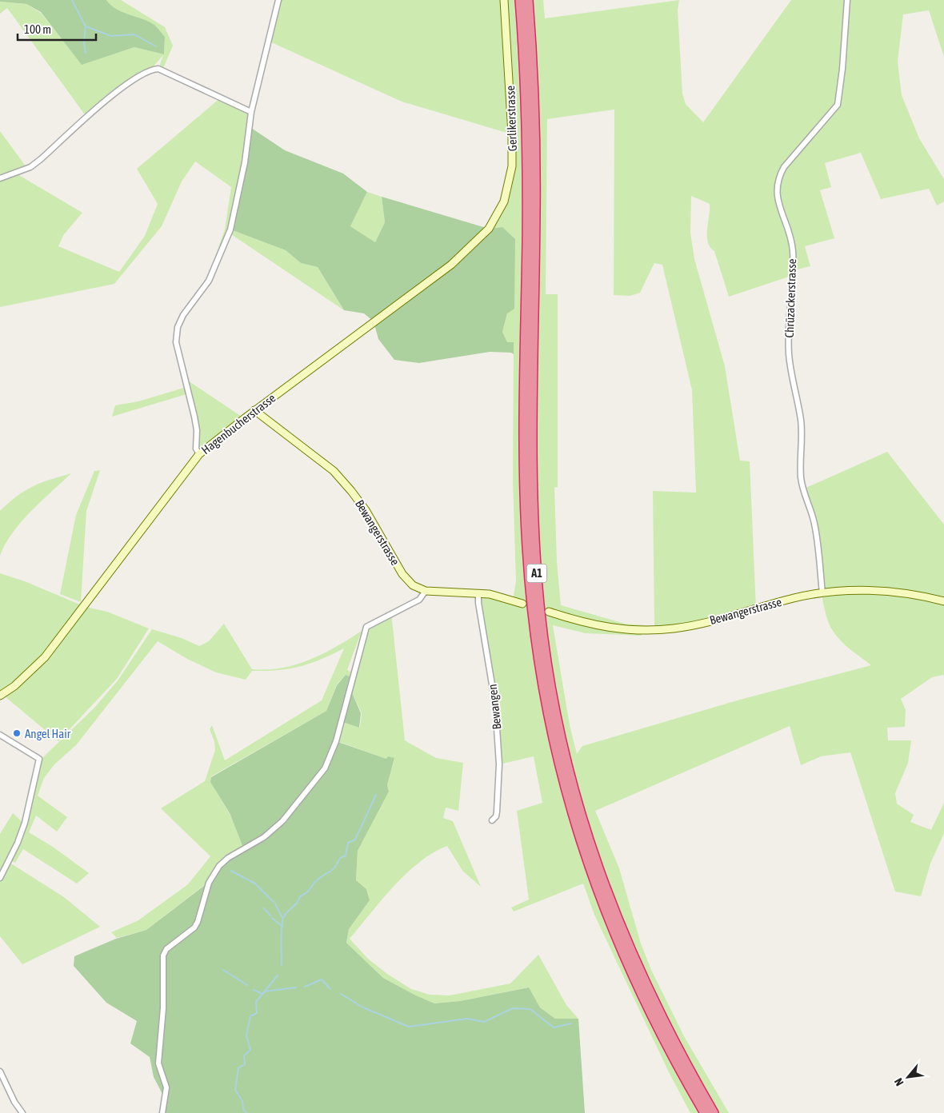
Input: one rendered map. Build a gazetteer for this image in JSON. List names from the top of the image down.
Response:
{
  "streets": {
    "highway": ["A1"],
    "street": [
      "Gerlikerstrasse",
      "Chrüzackerstrasse",
      "Hagenbucherstrasse",
      "Bewangerstrasse",
      "Bewangen"
    ]
  },
  "crossings": [
    ["Gerlikerstrasse", "Hagenbucherstrasse"],
    ["Chrüzackerstrasse", "Bewangerstrasse"],
    ["Hagenbucherstrasse", "Bewangerstrasse"]
  ],
  "places": ["Angel Hair"],
  "scale_bar": "100 m",
  "north": "bottom left"
}
